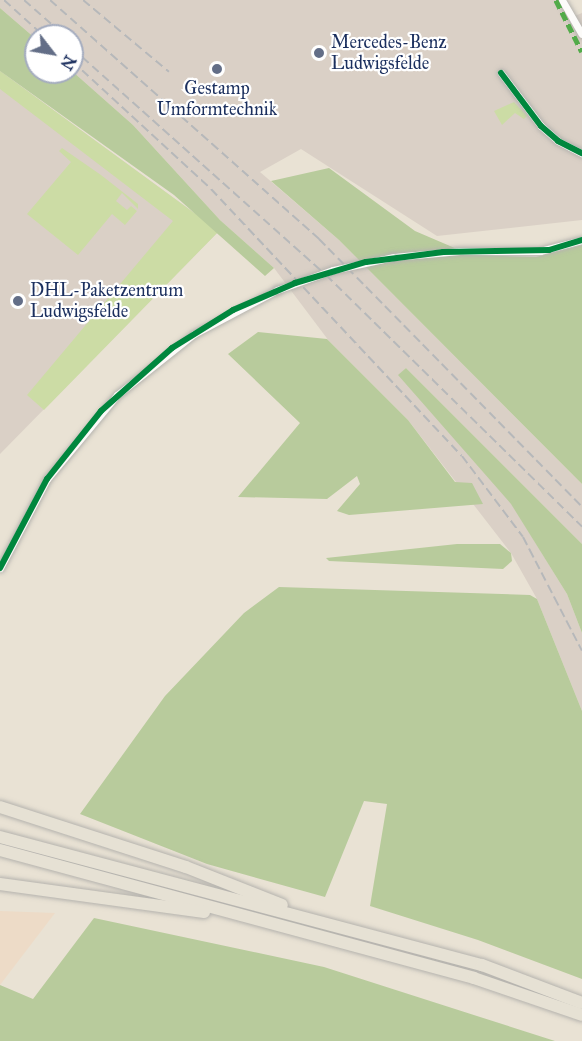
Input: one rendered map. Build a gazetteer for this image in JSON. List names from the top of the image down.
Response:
{
  "places": ["Mercedes-Benz Ludwigsfelde", "Gestamp Umformtechnik", "DHL-Paketzentrum Ludwigsfelde"],
  "north": "bottom right"
}
